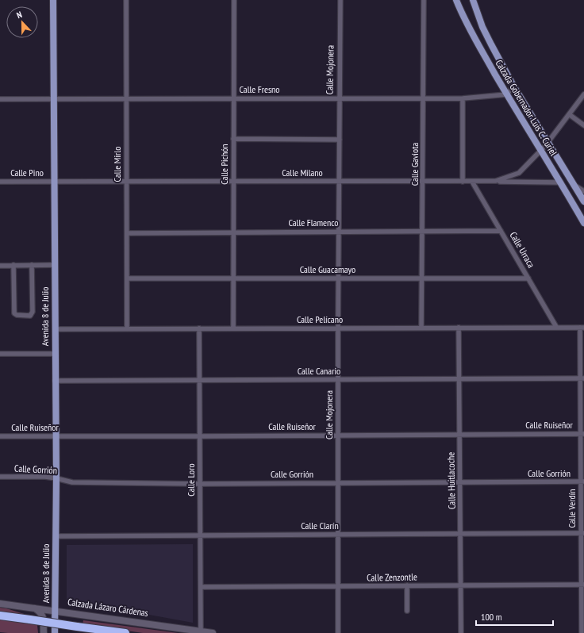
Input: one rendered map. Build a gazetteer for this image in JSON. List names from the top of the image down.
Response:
{
  "streets": {
    "main road": ["Calzada Gobernador Luis C. Curiel", "Avenida 8 de Julio", "Calzada Lázaro Cárdenas"],
    "street": [
      "Calle Mojonera",
      "Calle Fresno",
      "Calle Mirlo",
      "Calle Pichón",
      "Calle Gaviota",
      "Calle Pino",
      "Calle Milano",
      "Calle Flamenco",
      "Calle Urraca",
      "Calle Guacamayo",
      "Calle Pelícano",
      "Calle Canario",
      "Calle Ruiseñor",
      "Calle Gorrión",
      "Calle Loro",
      "Calle Huitlacoche",
      "Calle Verdín",
      "Calle Clarín",
      "Calle Zenzontle"
    ]
  },
  "crossings": [
    ["Calle Mojonera", "Calle Fresno"],
    ["Calle Mojonera", "Calle Milano"],
    ["Calle Mojonera", "Calle Flamenco"],
    ["Calle Mojonera", "Calle Guacamayo"],
    ["Calle Mojonera", "Calle Pelícano"],
    ["Calle Mojonera", "Calle Canario"],
    ["Calle Mojonera", "Calle Ruiseñor"],
    ["Calle Mojonera", "Calle Gorrión"],
    ["Calle Mojonera", "Calle Clarín"],
    ["Calle Mojonera", "Calle Zenzontle"],
    ["Calle Fresno", "Calzada Gobernador Luis C. Curiel"],
    ["Calle Fresno", "Calle Mirlo"],
    ["Calle Fresno", "Calle Pichón"],
    ["Calle Fresno", "Calle Gaviota"],
    ["Calle Fresno", "Avenida 8 de Julio"],
    ["Calzada Gobernador Luis C. Curiel", "Calle Milano"],
    ["Calle Mirlo", "Calle Milano"],
    ["Calle Mirlo", "Calle Flamenco"],
    ["Calle Mirlo", "Calle Guacamayo"],
    ["Calle Mirlo", "Calle Pelícano"],
    ["Calle Pichón", "Calle Milano"],
    ["Calle Pichón", "Calle Flamenco"],
    ["Calle Pichón", "Calle Guacamayo"],
    ["Calle Pichón", "Calle Pelícano"],
    ["Calle Gaviota", "Calle Milano"],
    ["Calle Gaviota", "Calle Flamenco"],
    ["Calle Gaviota", "Calle Guacamayo"],
    ["Calle Gaviota", "Calle Pelícano"],
    ["Calle Pino", "Calle Milano"],
    ["Calle Pino", "Avenida 8 de Julio"],
    ["Calle Milano", "Calle Urraca"],
    ["Calle Milano", "Avenida 8 de Julio"],
    ["Calle Flamenco", "Calle Urraca"],
    ["Calle Urraca", "Calle Guacamayo"],
    ["Calle Urraca", "Calle Pelícano"],
    ["Avenida 8 de Julio", "Calle Pelícano"],
    ["Avenida 8 de Julio", "Calle Canario"],
    ["Avenida 8 de Julio", "Calle Ruiseñor"],
    ["Avenida 8 de Julio", "Calle Gorrión"],
    ["Avenida 8 de Julio", "Calle Clarín"],
    ["Avenida 8 de Julio", "Calzada Lázaro Cárdenas"],
    ["Calle Pelícano", "Calle Loro"],
    ["Calle Pelícano", "Calle Huitlacoche"],
    ["Calle Pelícano", "Calle Verdín"],
    ["Calle Canario", "Calle Loro"],
    ["Calle Canario", "Calle Huitlacoche"],
    ["Calle Canario", "Calle Verdín"],
    ["Calle Ruiseñor", "Calle Loro"],
    ["Calle Ruiseñor", "Calle Huitlacoche"],
    ["Calle Ruiseñor", "Calle Verdín"],
    ["Calle Gorrión", "Calle Loro"],
    ["Calle Gorrión", "Calle Huitlacoche"],
    ["Calle Gorrión", "Calle Verdín"],
    ["Calle Loro", "Calle Clarín"],
    ["Calle Loro", "Calle Zenzontle"],
    ["Calle Loro", "Calzada Lázaro Cárdenas"],
    ["Calle Huitlacoche", "Calle Clarín"],
    ["Calle Huitlacoche", "Calle Zenzontle"],
    ["Calle Verdín", "Calle Clarín"],
    ["Calle Verdín", "Calle Zenzontle"]
  ],
  "scale_bar": "100 m",
  "north": "top"
}
